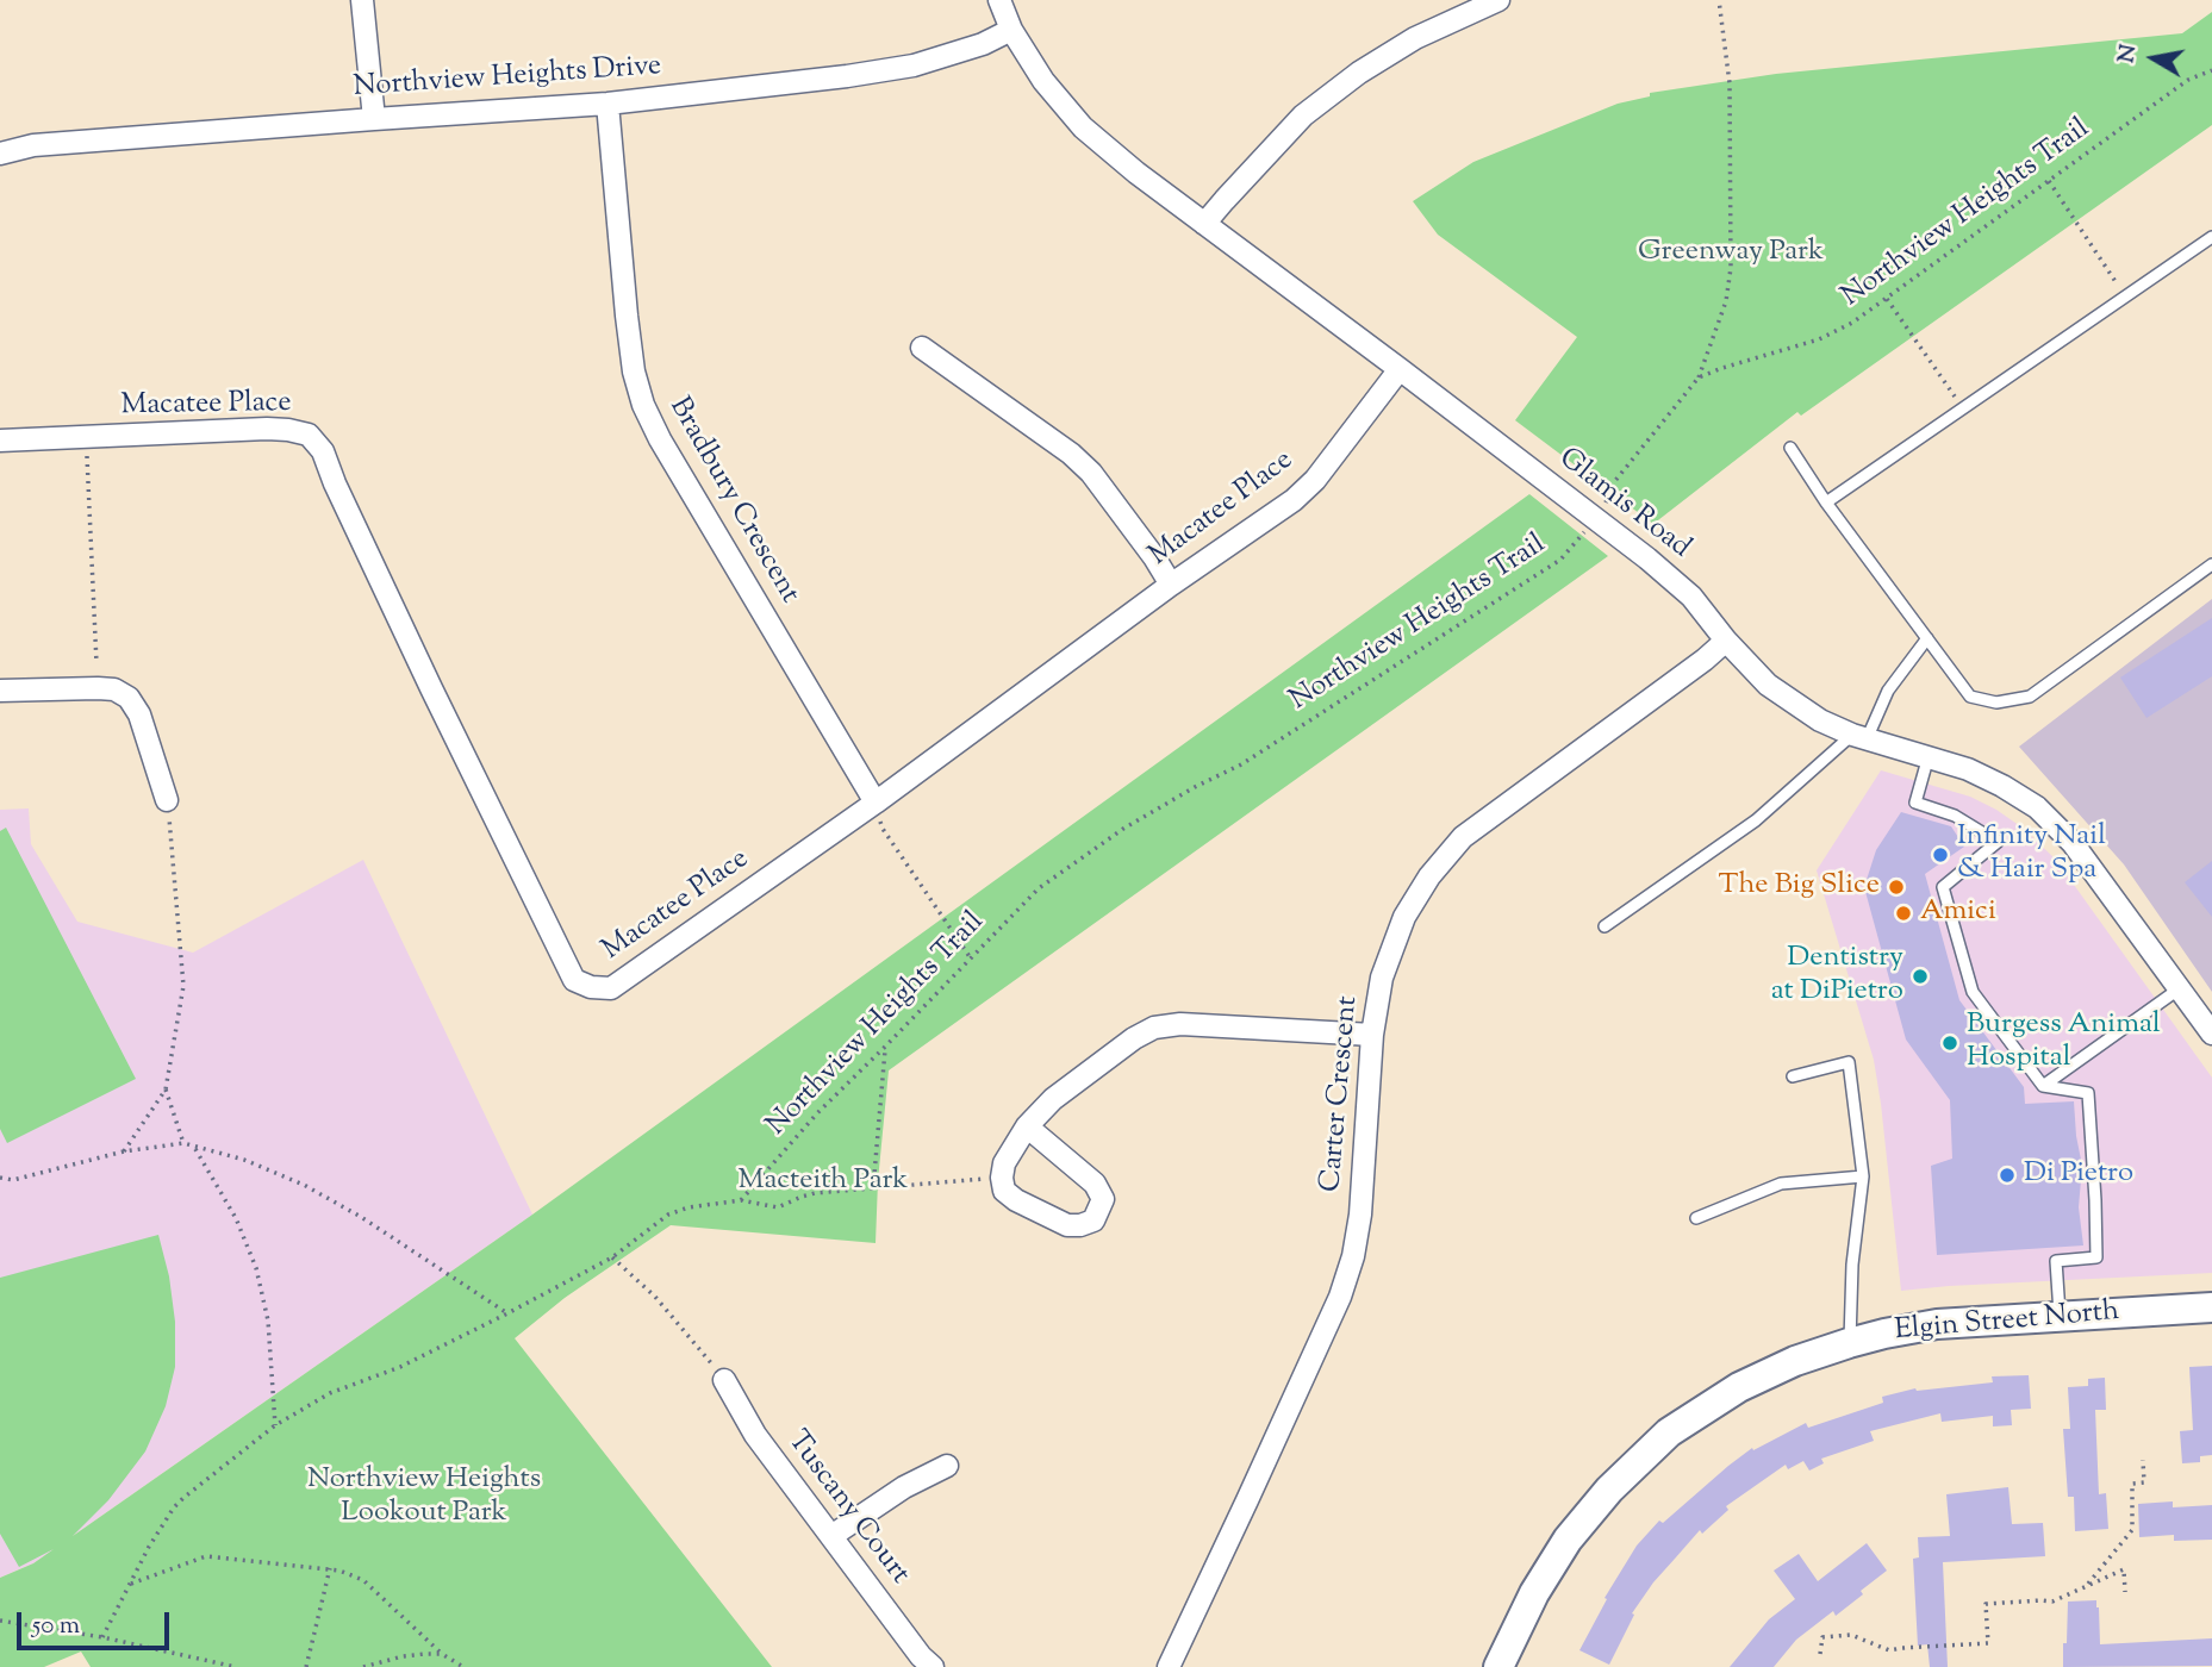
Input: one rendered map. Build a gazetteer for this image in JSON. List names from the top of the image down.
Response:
{
  "streets": {
    "street": [
      "Northview Heights Drive",
      "Macatee Place",
      "Bradbury Crescent",
      "Glamis Road",
      "Carter Crescent",
      "Elgin Street North",
      "Tuscany Court"
    ],
    "path": ["Northview Heights Trail"]
  },
  "crossings": [
    ["Northview Heights Drive", "Bradbury Crescent"],
    ["Northview Heights Drive", "Glamis Road"],
    ["Macatee Place", "Bradbury Crescent"],
    ["Macatee Place", "Glamis Road"],
    ["Glamis Road", "Carter Crescent"]
  ],
  "parks": ["Greenway Park", "Macteith Park", "Northview Heights Lookout Park"],
  "places": [
    "Infinity Nail & Hair Spa",
    "The Big Slice",
    "Amici",
    "Dentistry at DiPietro",
    "Burgess Animal Hospital",
    "Di Pietro"
  ],
  "scale_bar": "50 m",
  "north": "left"
}
